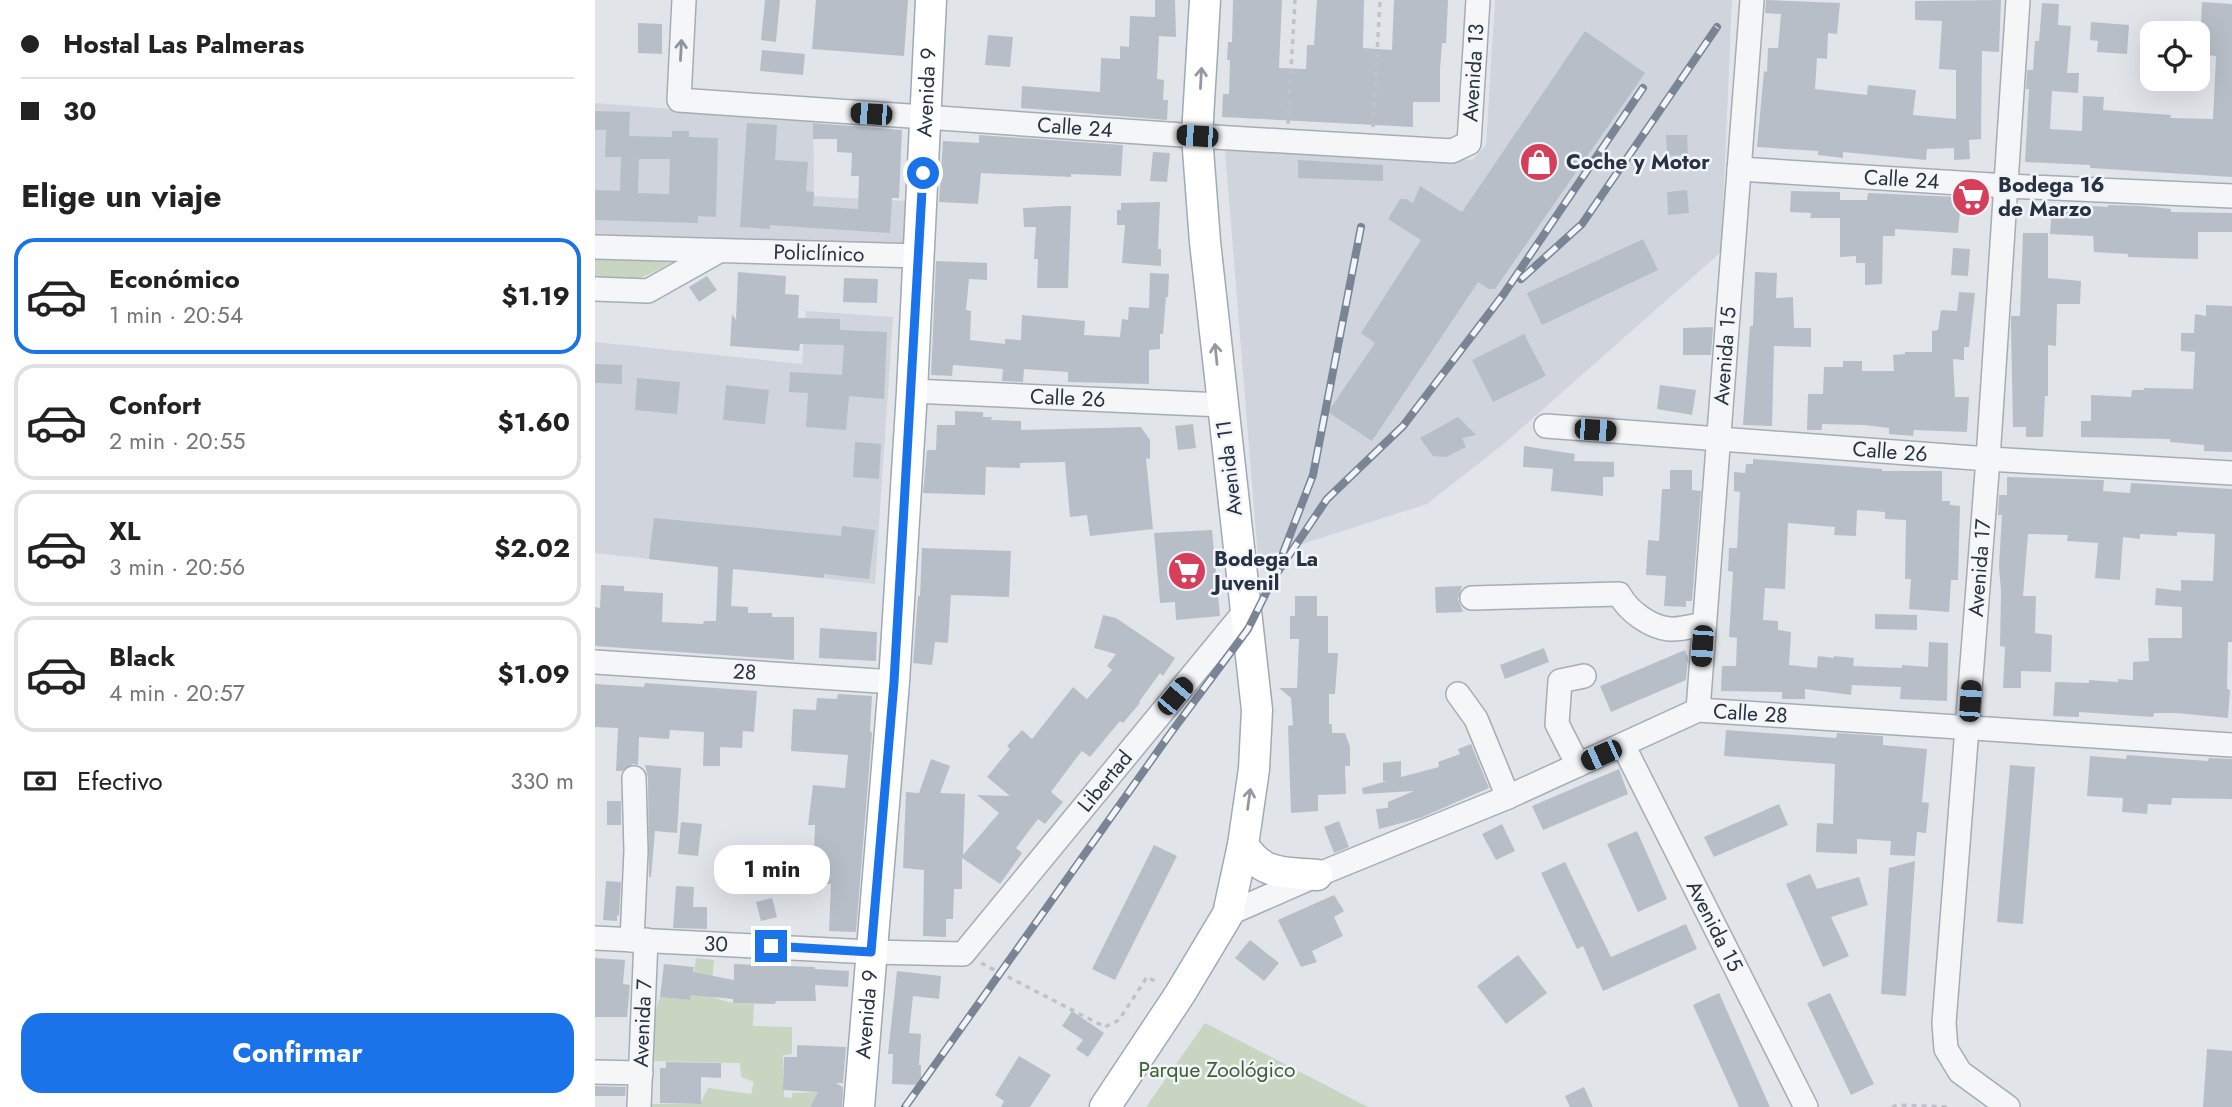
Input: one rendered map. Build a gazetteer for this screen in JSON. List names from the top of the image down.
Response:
{
  "streets": {
    "main road": ["Avenida 9", "Avenida 11"],
    "street": [
      "Avenida 13",
      "Calle 24",
      "Policlínico",
      "Avenida 15",
      "Calle 26",
      "Avenida 17",
      "28",
      "Calle 28",
      "Libertad",
      "30",
      "Avenida 7"
    ]
  },
  "crossings": [
    ["Avenida 13", "Calle 24"],
    ["Avenida 9", "Calle 24"],
    ["Avenida 9", "Policlínico"],
    ["Avenida 9", "Calle 26"],
    ["Avenida 9", "28"],
    ["Avenida 9", "30"],
    ["Calle 24", "Avenida 15"],
    ["Calle 24", "Avenida 11"],
    ["Calle 24", "Avenida 17"],
    ["Avenida 15", "Calle 26"],
    ["Avenida 15", "Calle 28"],
    ["Calle 26", "Avenida 11"],
    ["Calle 26", "Avenida 17"],
    ["Avenida 11", "Calle 28"],
    ["Avenida 11", "Libertad"],
    ["Avenida 17", "Calle 28"],
    ["Libertad", "30"],
    ["30", "Avenida 7"]
  ],
  "one_way": ["Avenida 11"],
  "parks": ["Parque Zoológico"],
  "places": {
    "shop": ["Coche y Motor"],
    "supermarket": ["Bodega 16 de Marzo", "Bodega La Juvenil"]
  },
  "page": {
    "banner": ["Hostal Las Palmeras", "30"],
    "heading": "Elige un viaje",
    "list": [
      {
        "name": "Económico",
        "note": "1 min · 20:54",
        "value": "$1.19"
      },
      {
        "name": "Confort",
        "note": "2 min · 20:55",
        "value": "$1.60"
      },
      {
        "name": "XL",
        "note": "3 min · 20:56",
        "value": "$2.02"
      },
      {
        "name": "Black",
        "note": "4 min · 20:57",
        "value": "$1.09"
      }
    ],
    "pay": ["Efectivo", "330 m"],
    "bubble": "1 min",
    "buttons": "Confirmar"
  }
}
